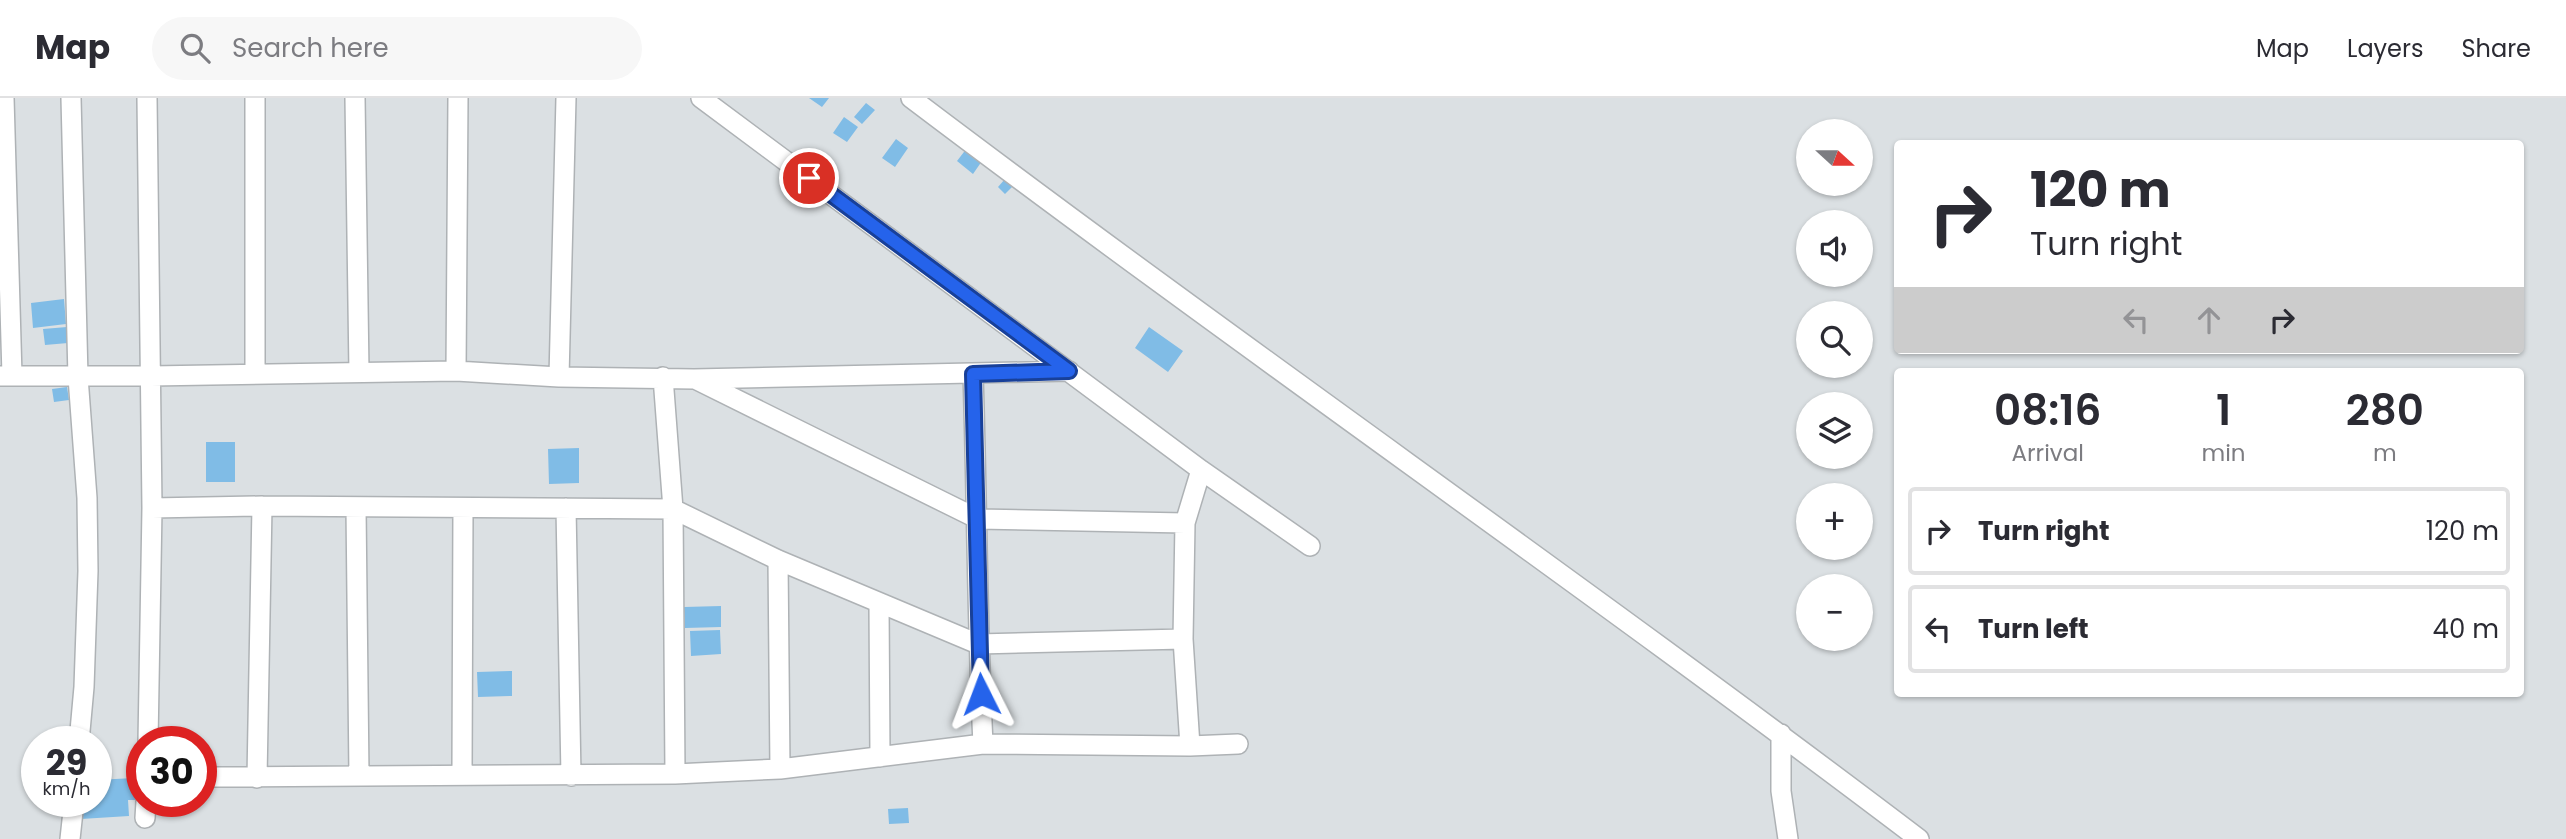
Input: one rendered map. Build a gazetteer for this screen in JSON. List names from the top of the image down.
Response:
{
  "north": "right",
  "page": {
    "header": "Map",
    "search": "Search here",
    "nav": ["Map", "Layers", "Share"],
    "map_buttons": ["+", "−"],
    "turn": ["120 m", "Turn right"],
    "eta": [
      "08:16",
      "Arrival",
      "1",
      "min",
      "280",
      "m"
    ],
    "list": [
      {
        "name": "Turn right",
        "value": "120 m"
      },
      {
        "name": "Turn left",
        "value": "40 m"
      }
    ],
    "speed": "29 km/h",
    "limit": "30"
  }
}
